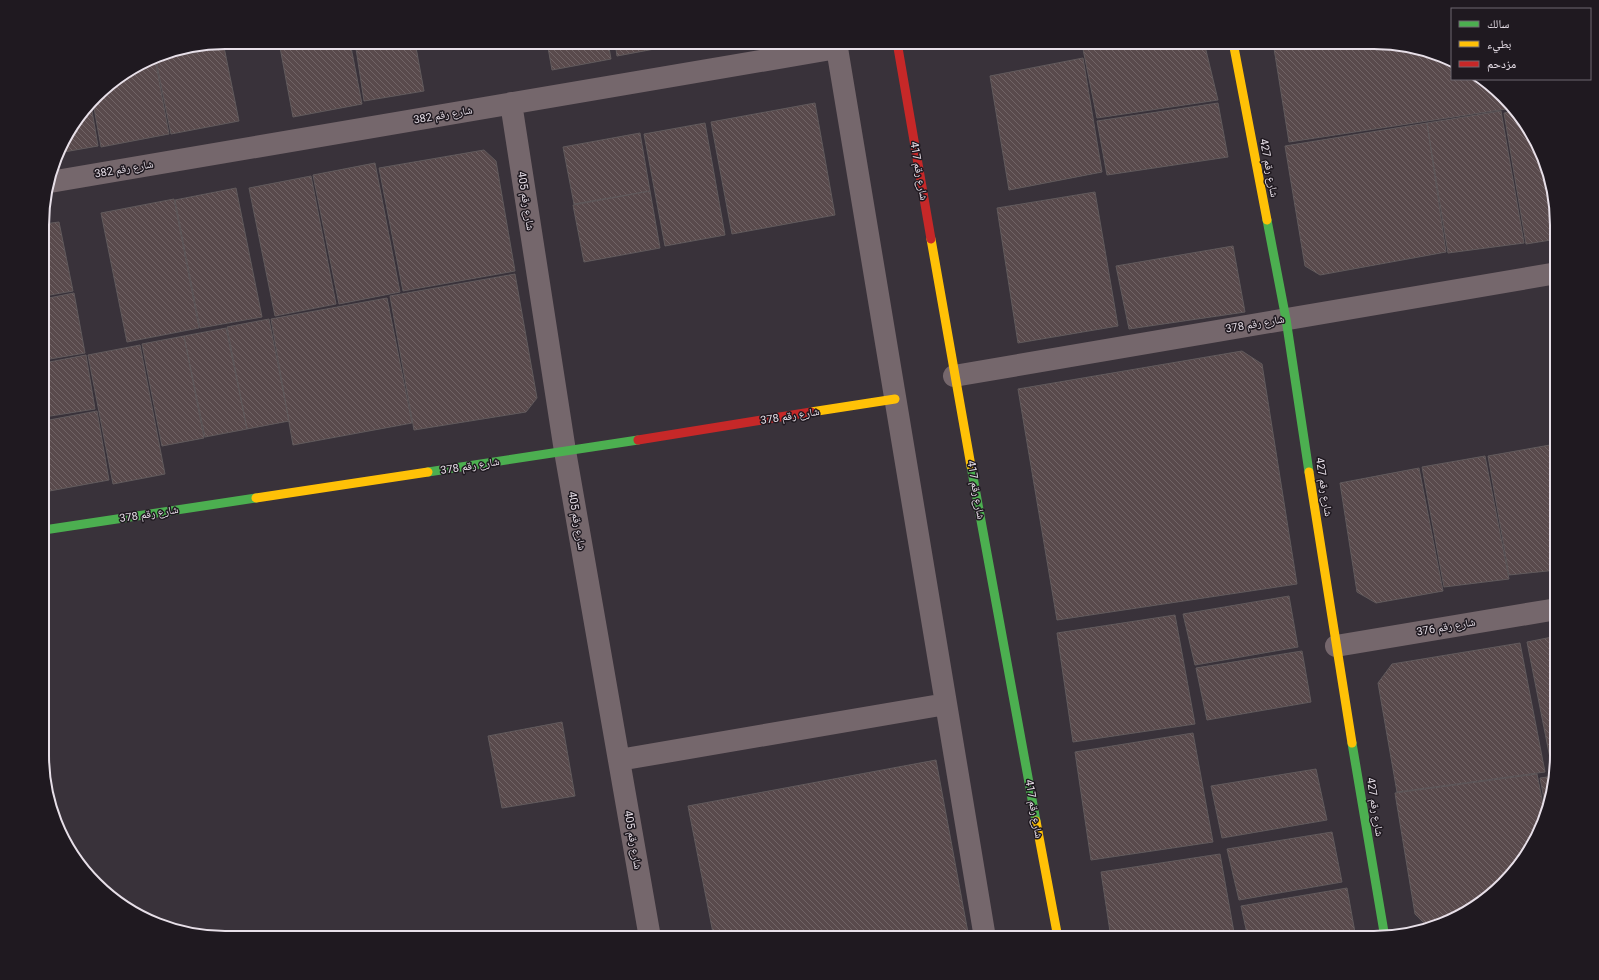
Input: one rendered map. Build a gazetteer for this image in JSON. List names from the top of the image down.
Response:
{
  "streets": {
    "street": [
      "شارع رقم 382",
      "شارع رقم 427",
      "شارع رقم 417",
      "شارع رقم 405",
      "شارع رقم 378",
      "شارع رقم 376"
    ]
  },
  "crossings": [
    ["شارع رقم 382", "شارع رقم 405"],
    ["شارع رقم 427", "شارع رقم 378"],
    ["شارع رقم 427", "شارع رقم 376"],
    ["شارع رقم 417", "شارع رقم 378"],
    ["شارع رقم 405", "شارع رقم 378"]
  ],
  "legend": ["سالك", "بطيء", "مزدحم"]
}
